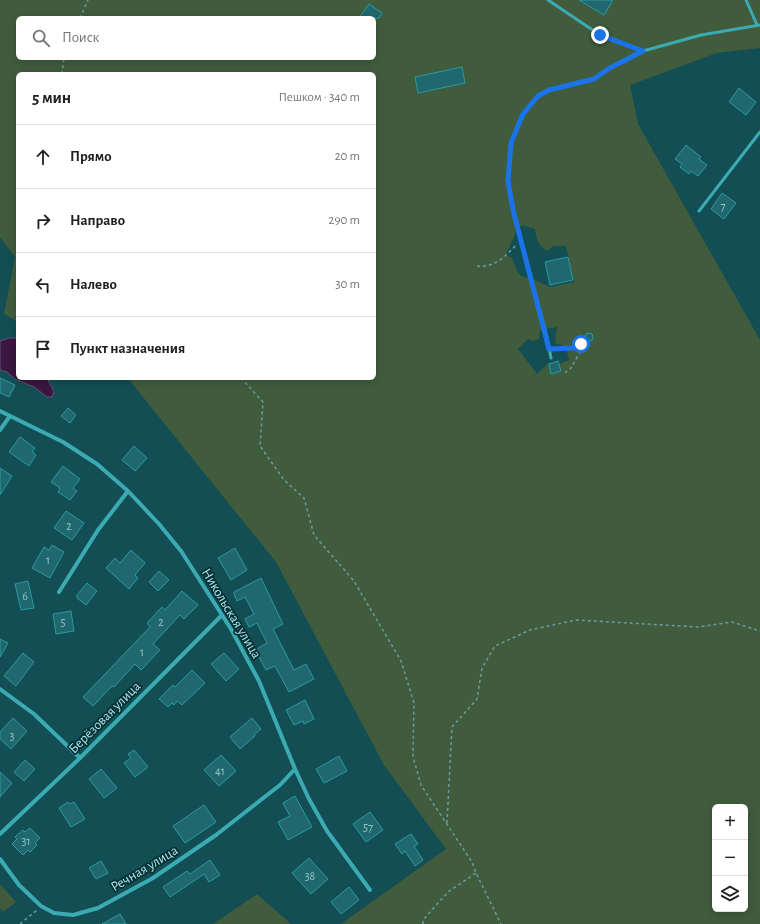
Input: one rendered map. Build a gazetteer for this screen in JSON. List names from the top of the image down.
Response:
{
  "streets": {
    "street": ["Никольская улица", "Берёзовая улица", "Речная улица"]
  },
  "crossings": [
    ["Никольская улица", "Берёзовая улица"],
    ["Никольская улица", "Речная улица"]
  ],
  "house_numbers": [
    "7",
    "2",
    "1",
    "6",
    "5",
    "2",
    "1",
    "3",
    "41",
    "57",
    "31",
    "38"
  ],
  "page": {
    "search": "Поиск",
    "heading": ["5 мин", "Пешком · 340 m"],
    "list": [
      ["Прямо", "20 m"],
      ["Направо", "290 m"],
      ["Налево", "30 m"],
      "Пункт назначения"
    ],
    "map_buttons": ["+", "−"]
  }
}
